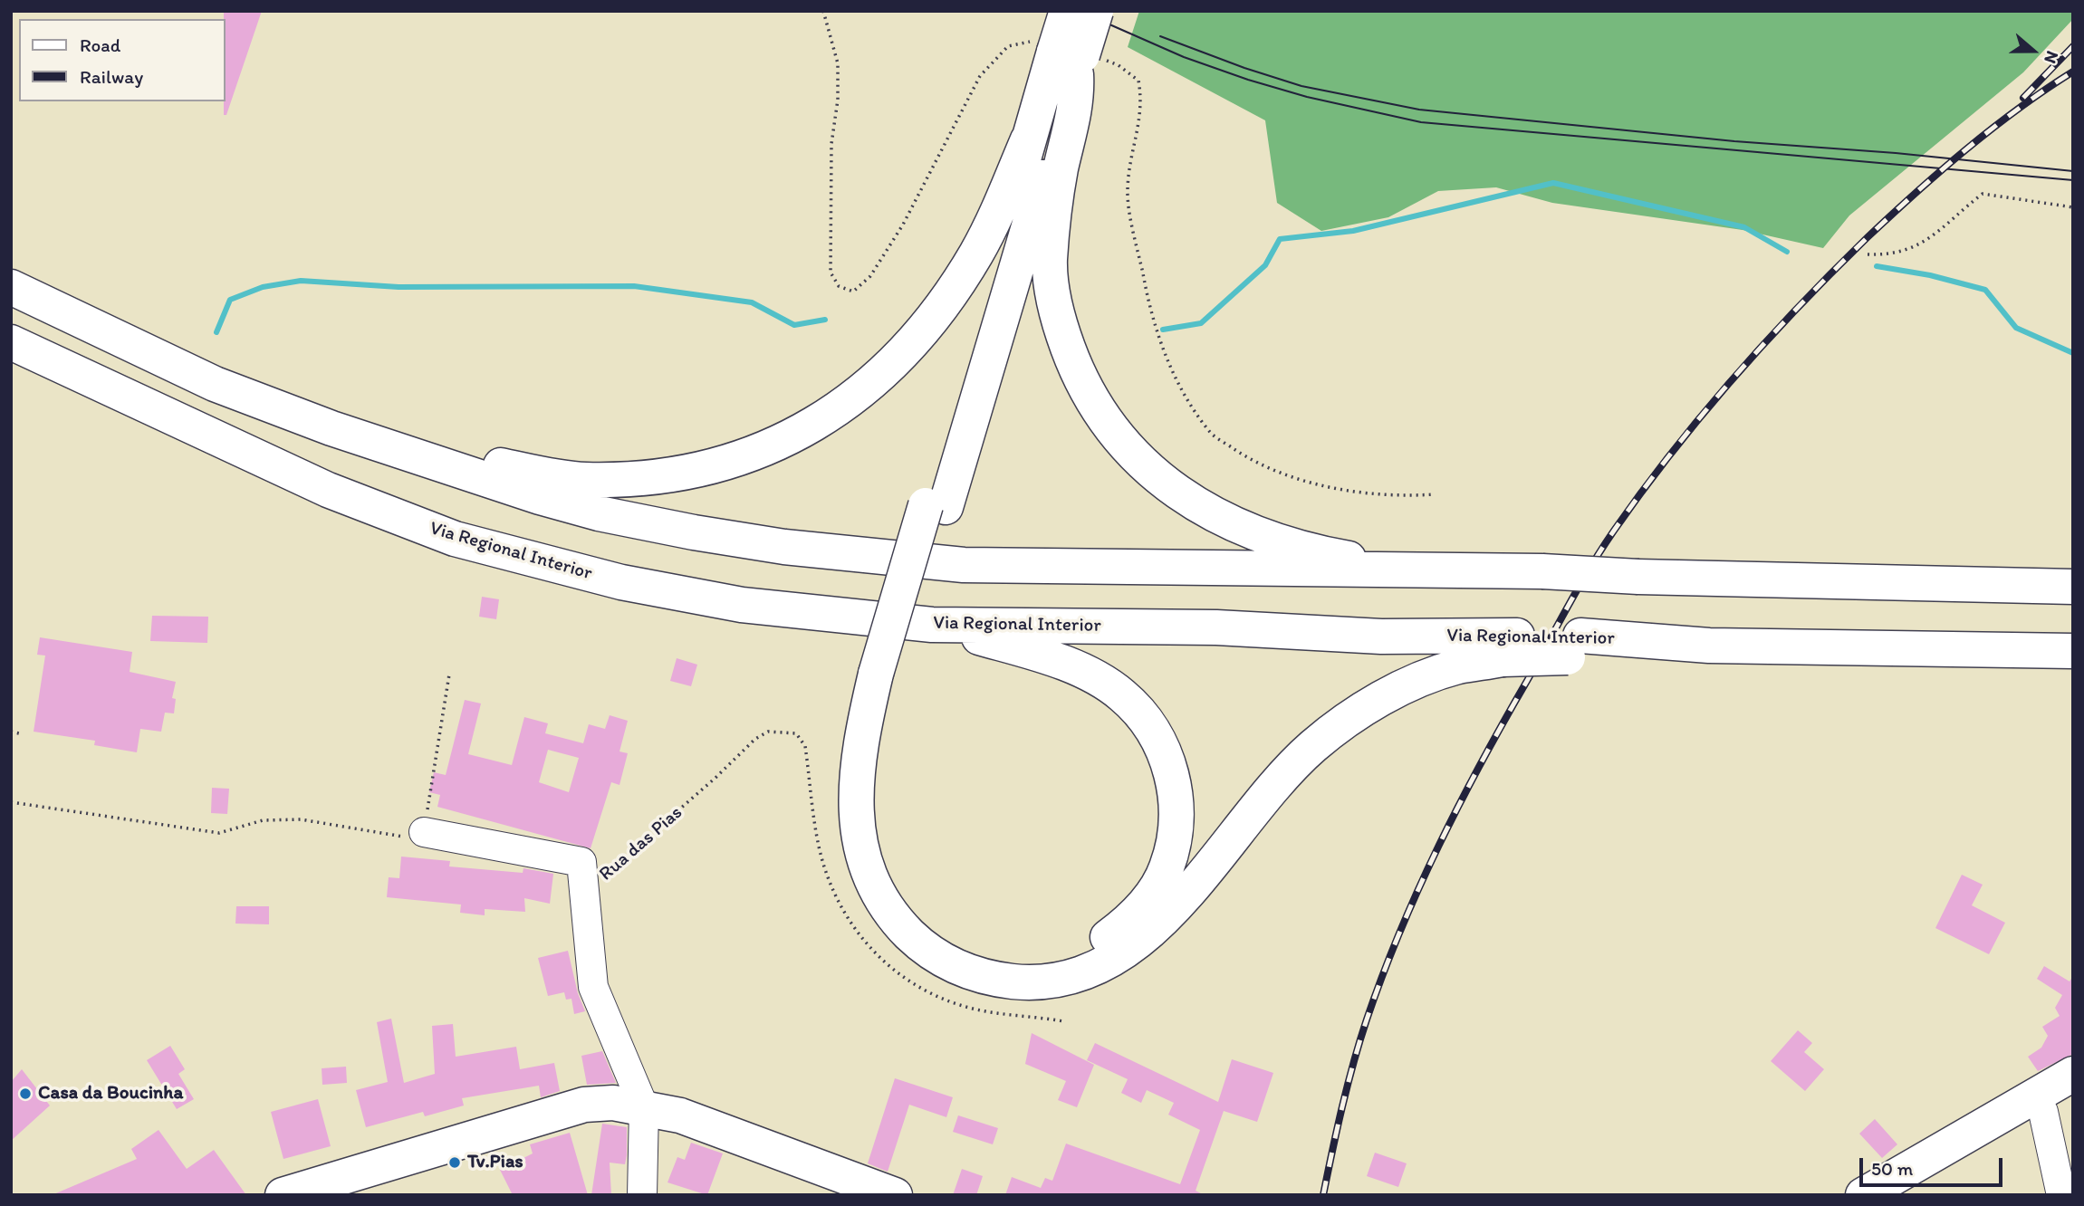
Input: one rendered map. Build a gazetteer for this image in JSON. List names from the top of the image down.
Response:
{
  "streets": {
    "main road": ["Via Regional Interior"],
    "street": ["Rua das Pias"]
  },
  "places": ["Casa da Boucinha", "Tv.Pias"],
  "legend": ["Road", "Railway"],
  "scale_bar": "50 m",
  "north": "right"
}
